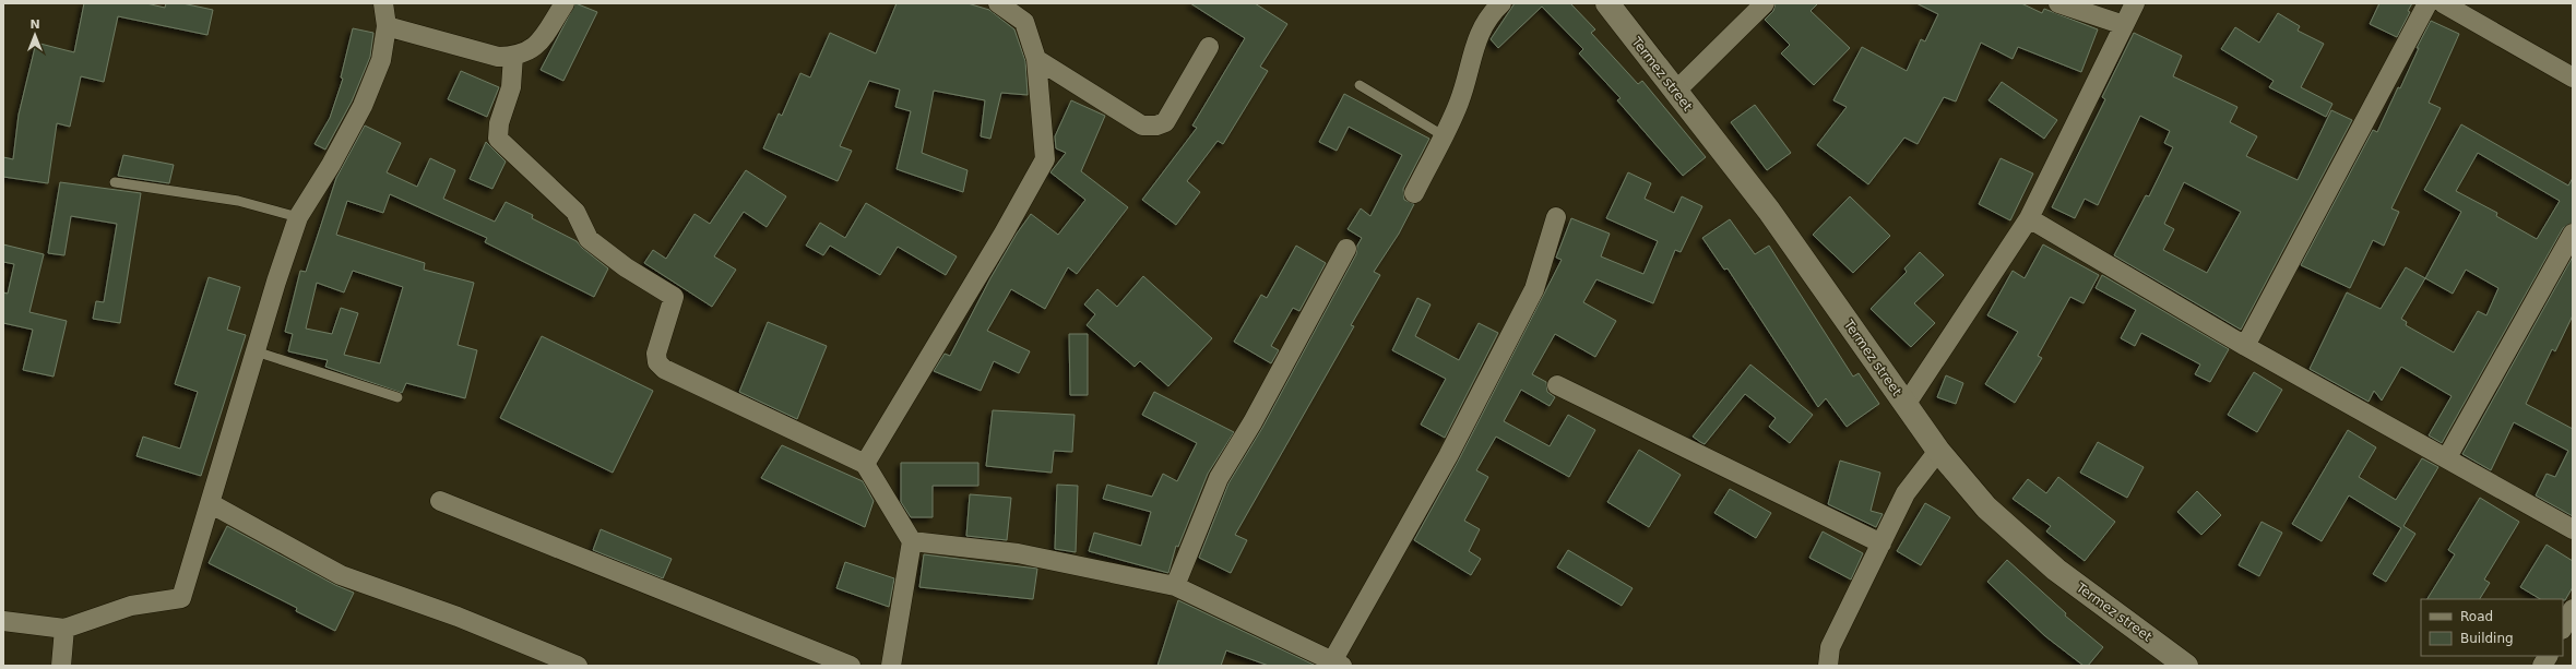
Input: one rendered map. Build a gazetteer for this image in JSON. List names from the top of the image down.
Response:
{
  "streets": {
    "main road": ["Termez street"]
  },
  "legend": ["Road", "Building"],
  "north": "top"
}
